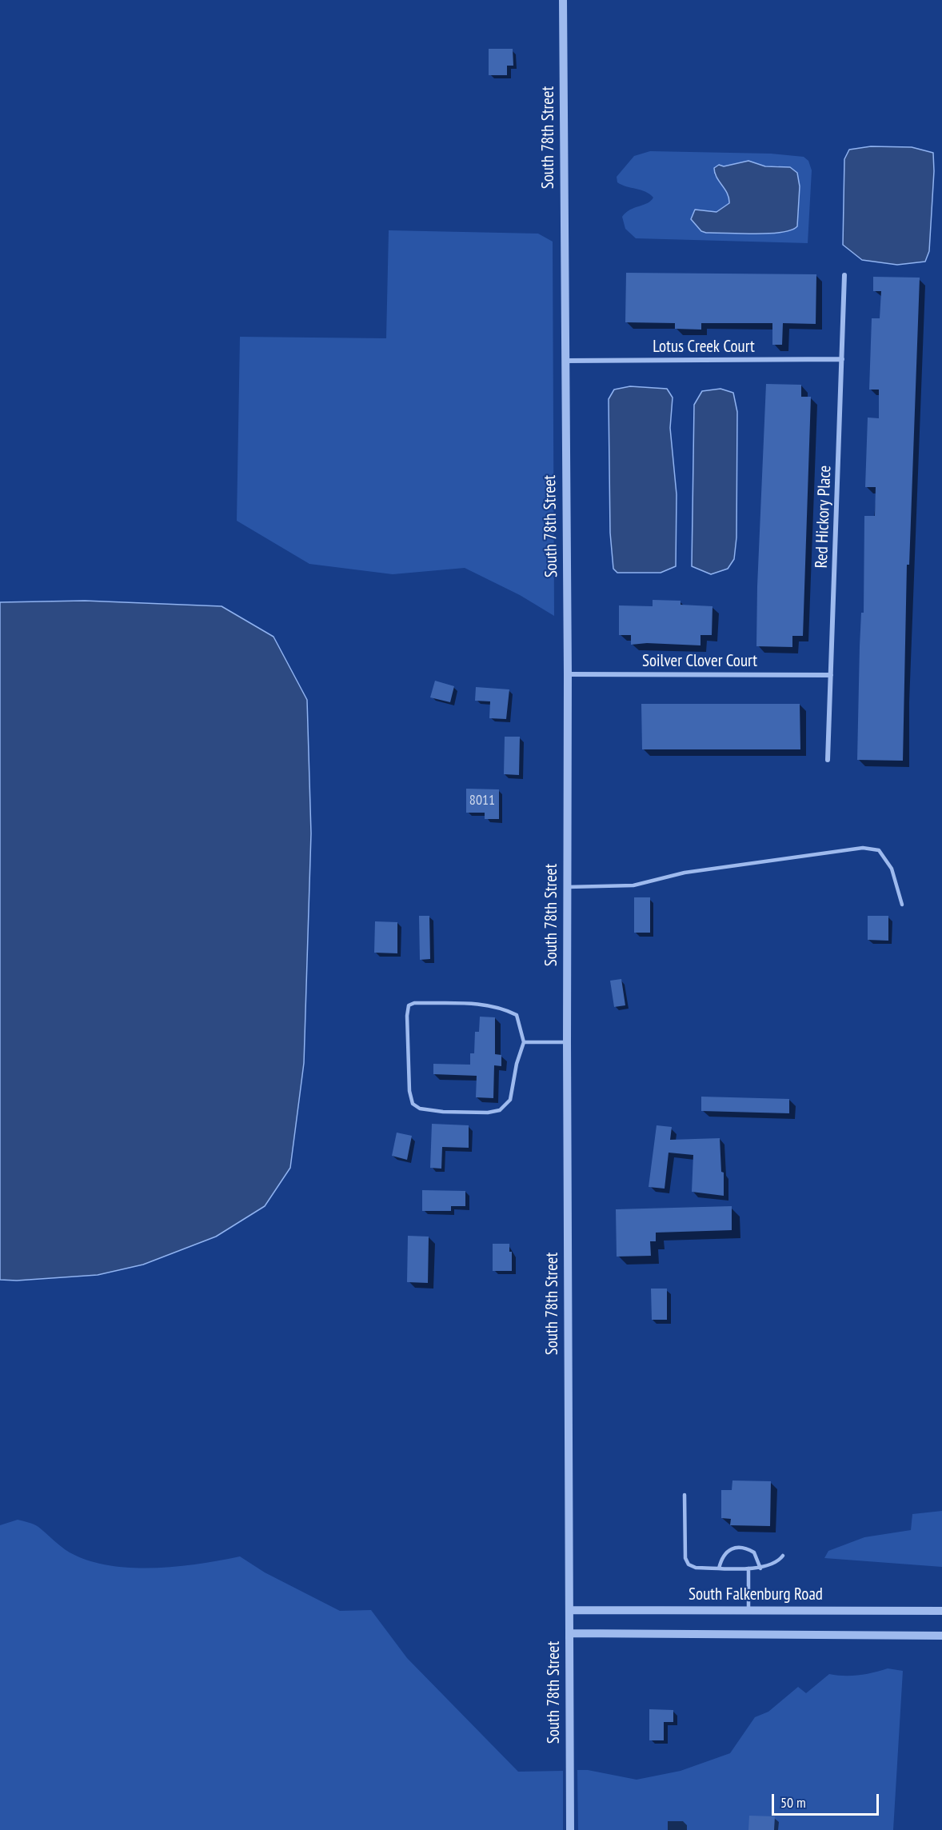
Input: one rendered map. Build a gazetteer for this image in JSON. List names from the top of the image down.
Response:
{
  "streets": {
    "street": [
      "South 78th Street",
      "Lotus Creek Court",
      "Red Hickory Place",
      "Soilver Clover Court",
      "South Falkenburg Road"
    ]
  },
  "crossings": [
    ["South 78th Street", "Lotus Creek Court"],
    ["South 78th Street", "Soilver Clover Court"],
    ["South 78th Street", "South Falkenburg Road"],
    ["Lotus Creek Court", "Red Hickory Place"],
    ["Red Hickory Place", "Soilver Clover Court"]
  ],
  "house_numbers": ["8011"],
  "scale_bar": "50 m"
}
